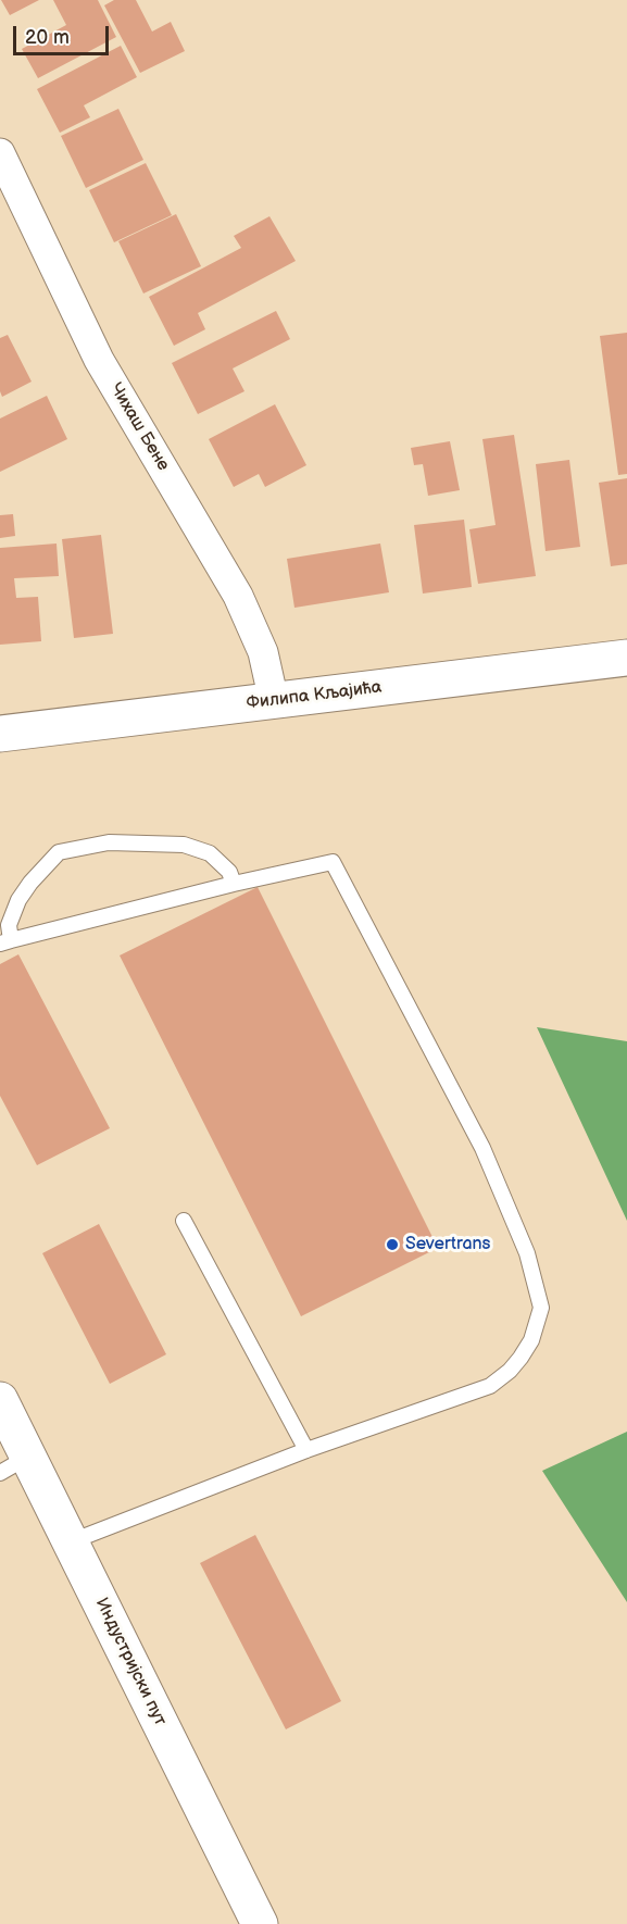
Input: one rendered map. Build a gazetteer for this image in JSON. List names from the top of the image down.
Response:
{
  "streets": {
    "main road": ["Филипа Кљајића", "Индустријски пут"],
    "street": ["Чихаш Бене"]
  },
  "crossings": [
    ["Чихаш Бене", "Филипа Кљајића"]
  ],
  "places": ["Severtrans"],
  "scale_bar": "20 m"
}
